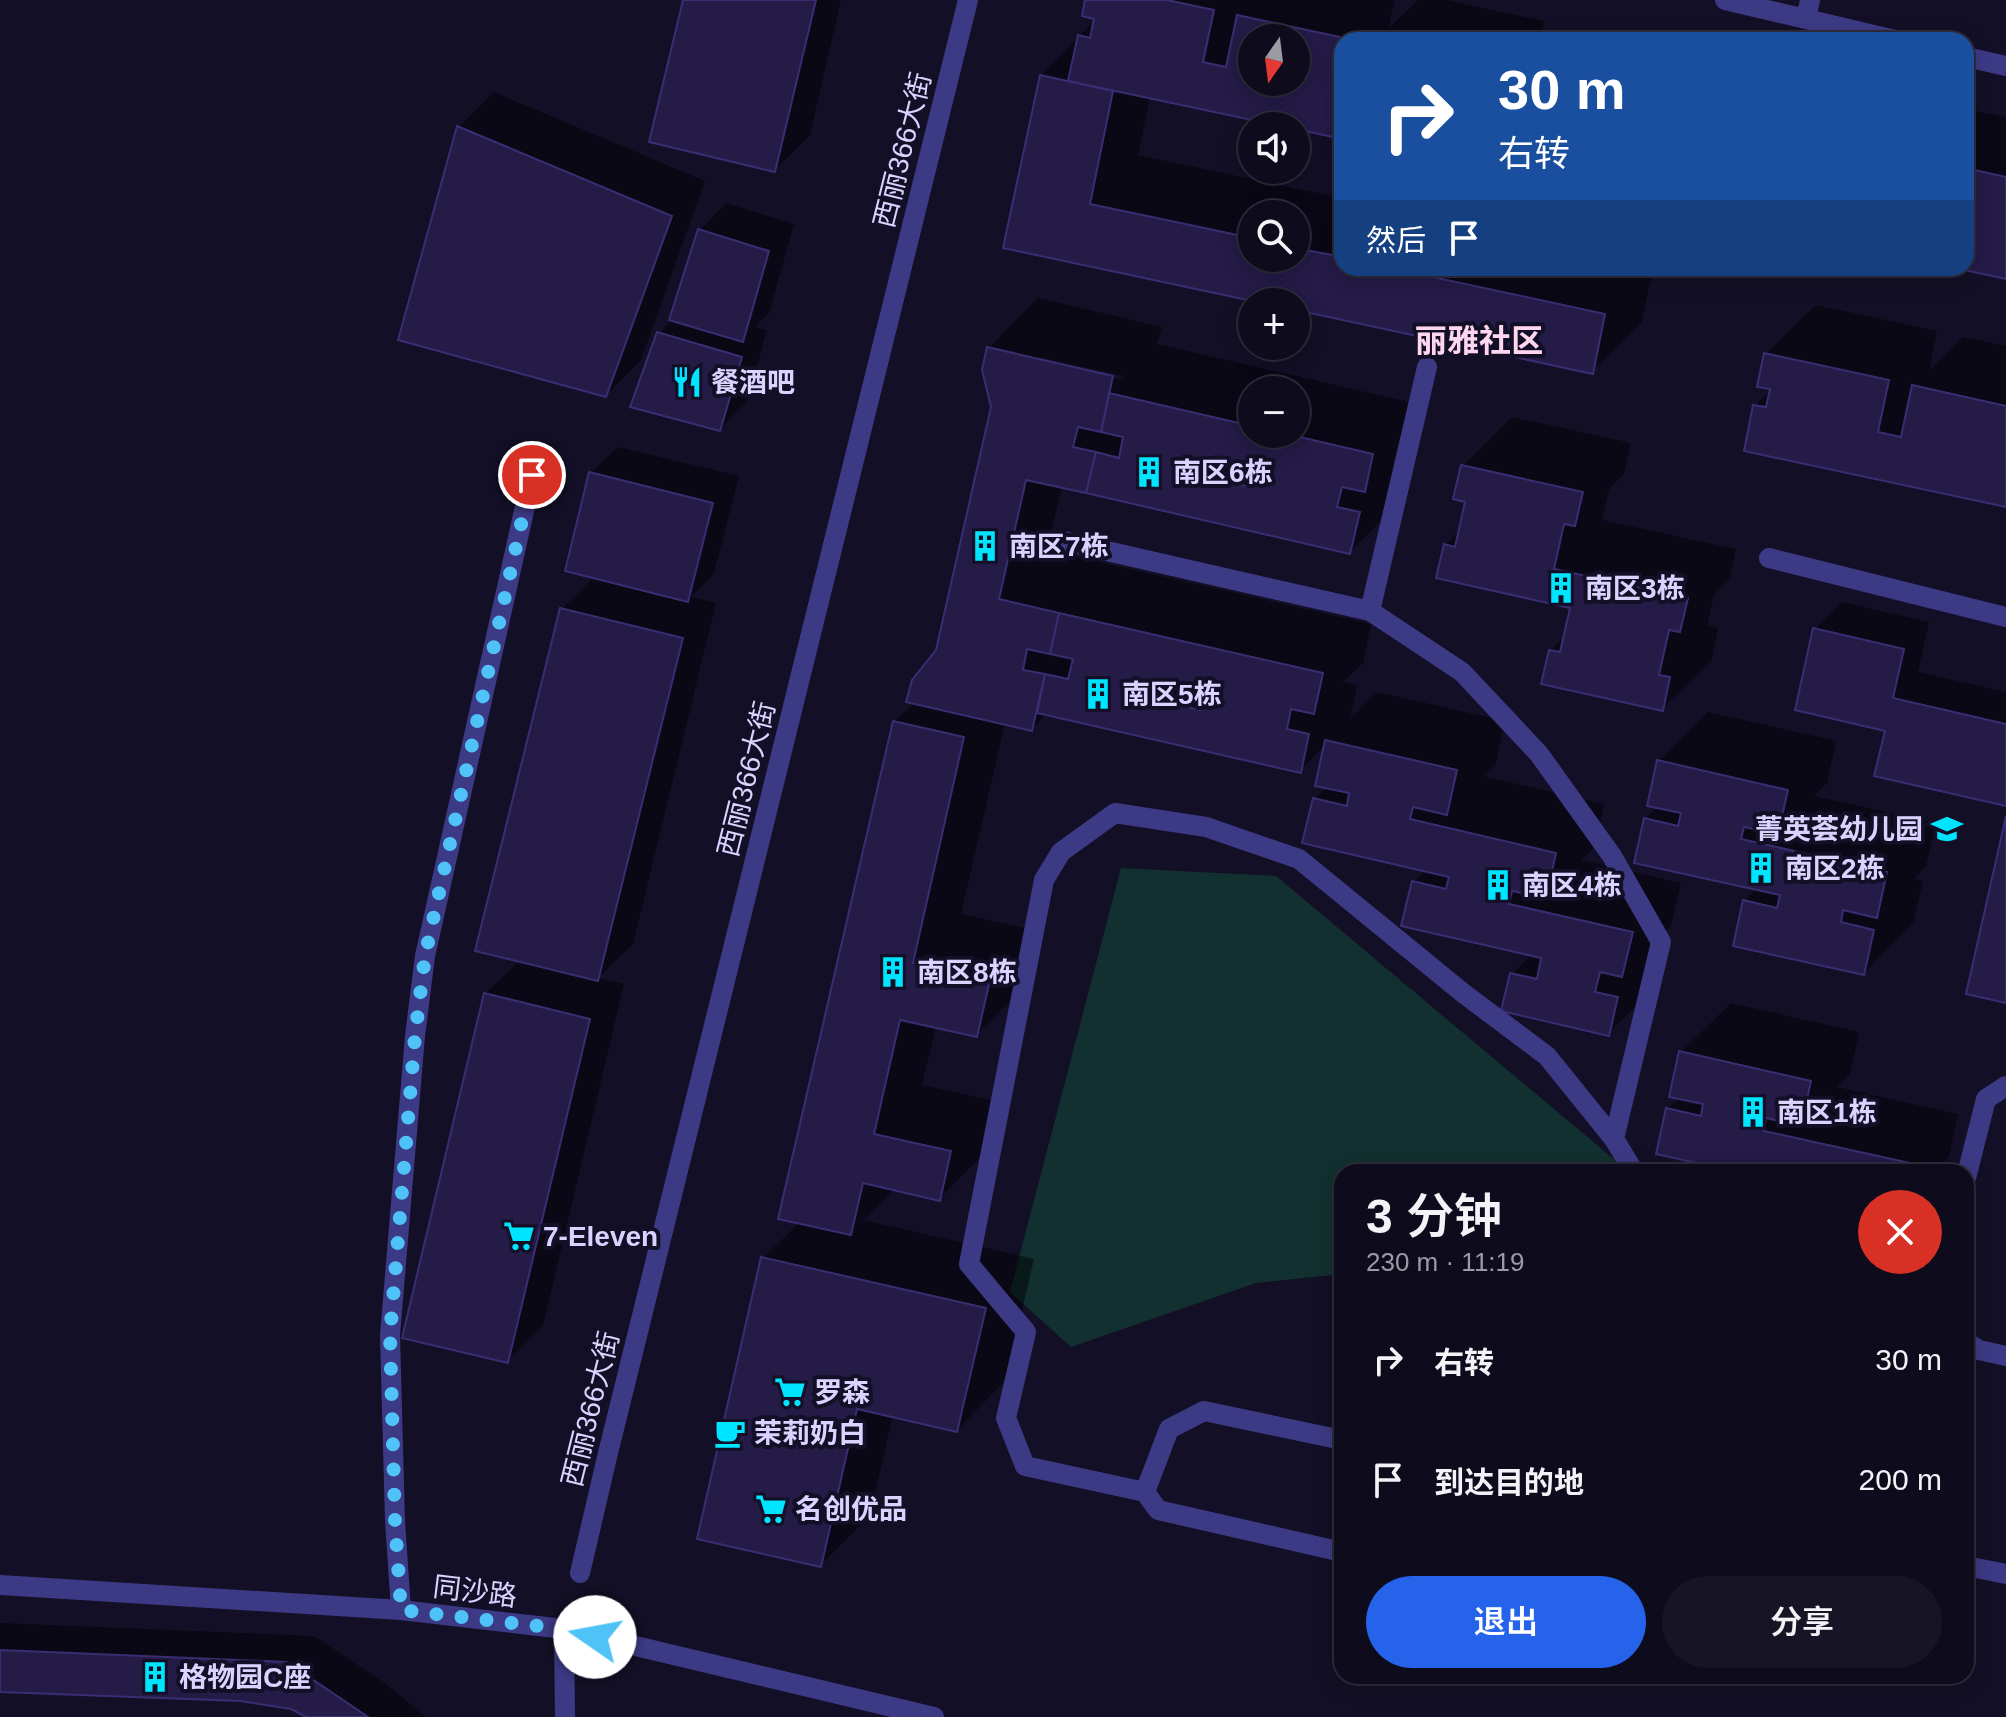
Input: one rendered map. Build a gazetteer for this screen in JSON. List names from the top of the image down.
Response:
{
  "streets": {
    "street": ["西丽366大街", "同沙路"]
  },
  "districts": ["丽雅社区"],
  "places": {
    "restaurant": ["餐酒吧"],
    "building": [
      "南区6栋",
      "南区7栋",
      "南区3栋",
      "南区5栋",
      "南区2栋",
      "南区4栋",
      "南区8栋",
      "南区1栋",
      "格物园C座"
    ],
    "school or university": ["菁英荟幼儿园"],
    "supermarket": ["7-Eleven", "罗森", "名创优品"],
    "cafe": ["茉莉奶白"]
  },
  "north": "bottom",
  "page": {
    "map_buttons": ["+", "−"],
    "turn": ["30 m", "右转"],
    "then": "然后",
    "heading": ["3 分钟", "230 m · 11:19"],
    "list": [
      {
        "name": "右转",
        "value": "30 m"
      },
      {
        "name": "到达目的地",
        "value": "200 m"
      }
    ],
    "buttons": ["退出", "分享"]
  }
}
